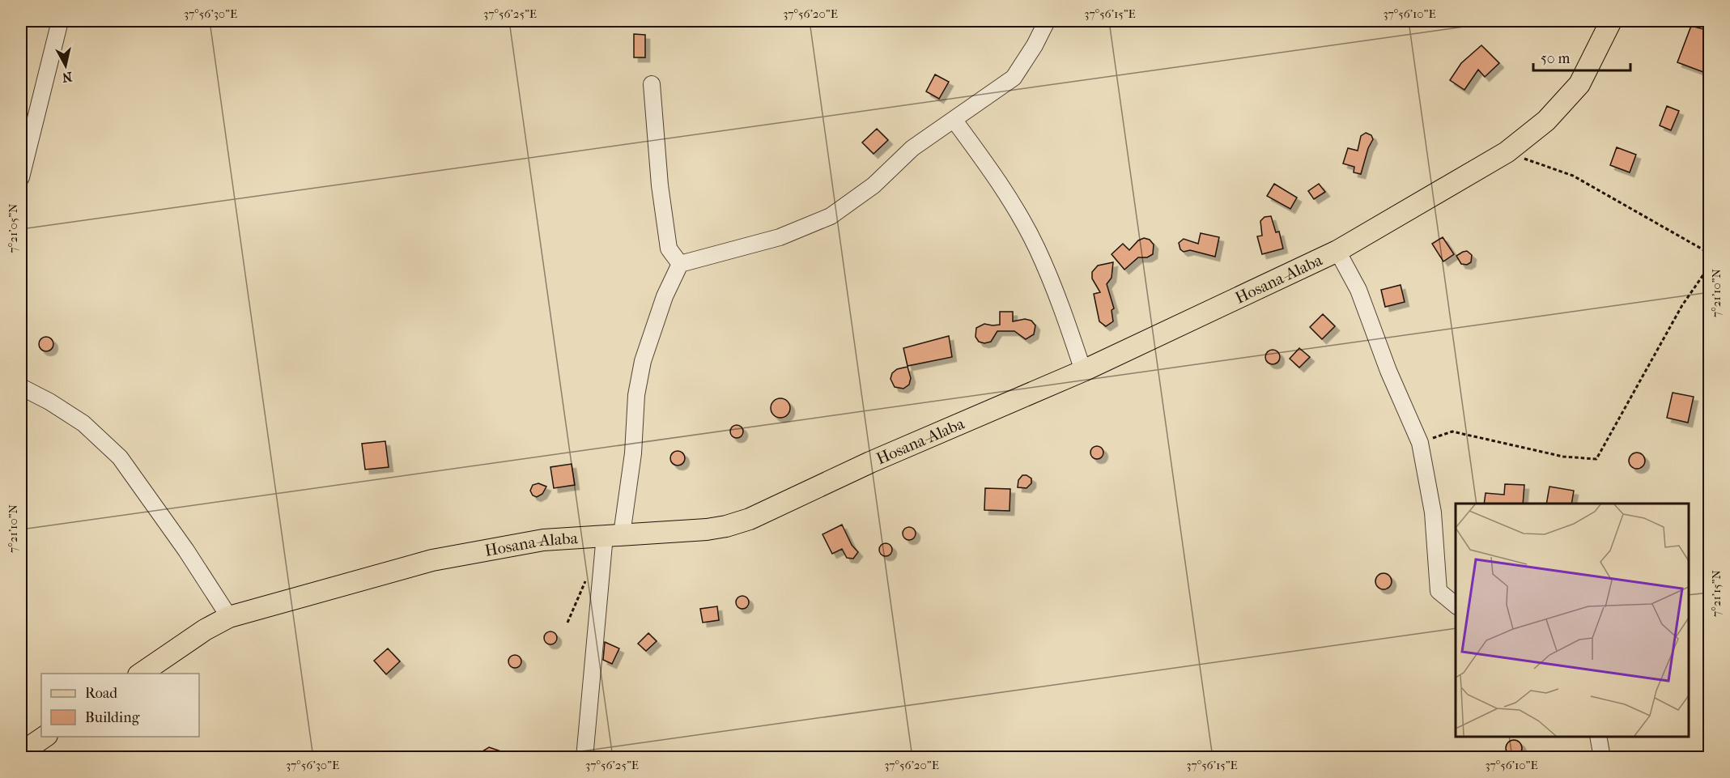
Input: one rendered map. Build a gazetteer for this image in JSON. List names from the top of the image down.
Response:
{
  "streets": {
    "main road": ["Hosana-Alaba"]
  },
  "legend": ["Road", "Building"],
  "scale_bar": "50 m",
  "north": "bottom",
  "coordinates": [
    "37°56'30\"E",
    "37°56'25\"E",
    "37°56'20\"E",
    "37°56'15\"E",
    "37°56'10\"E",
    "7°21'05\"N",
    "7°21'10\"N",
    "7°21'15\"N"
  ]
}
